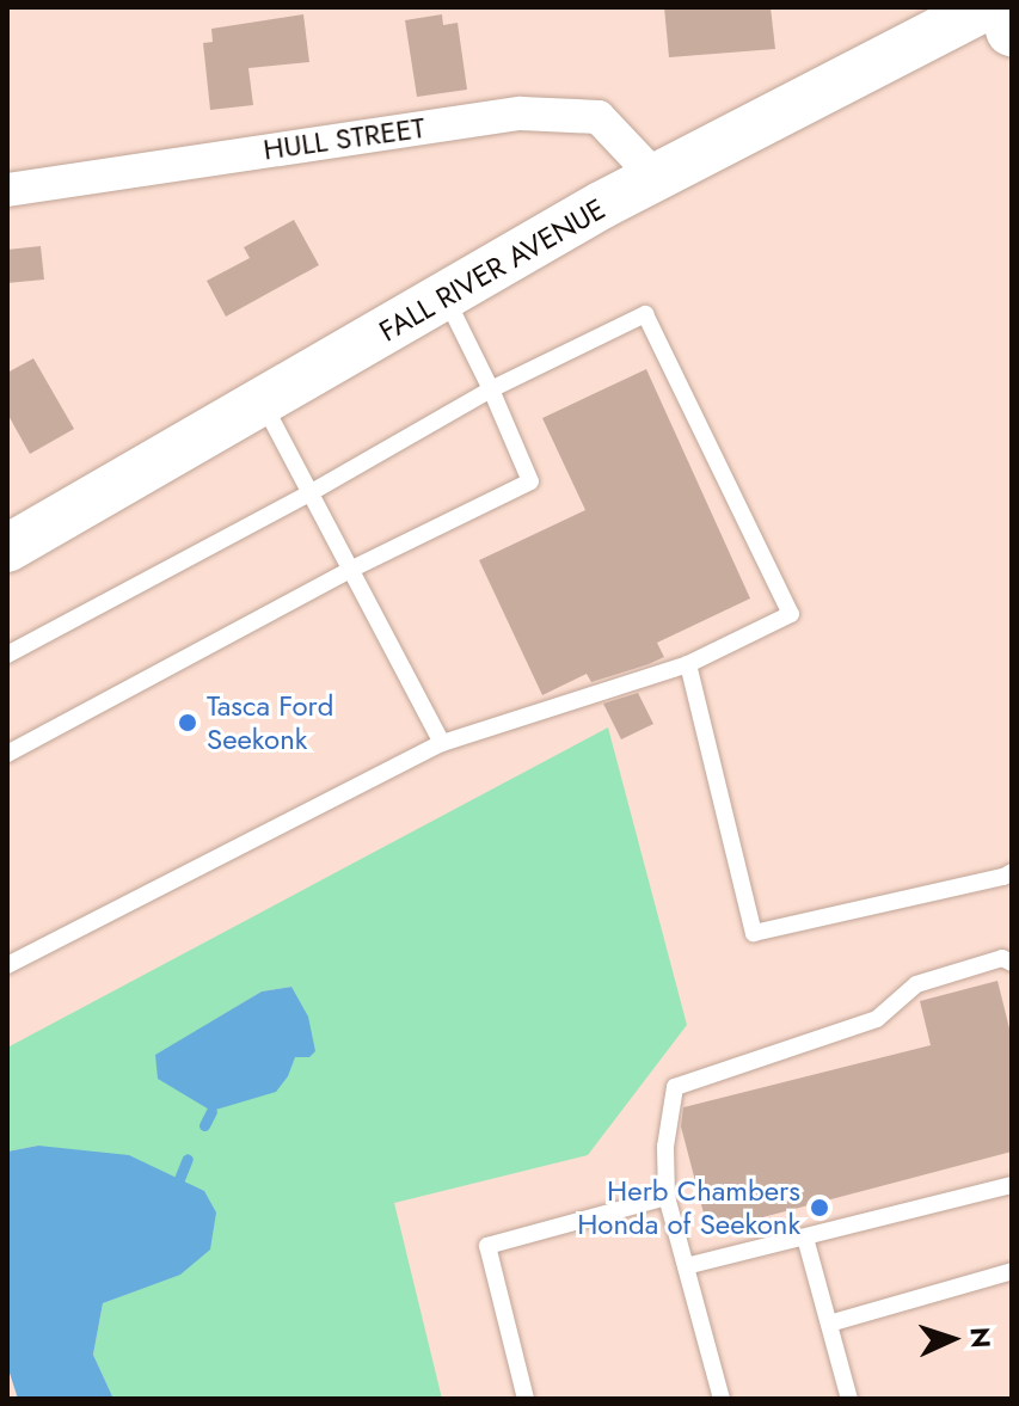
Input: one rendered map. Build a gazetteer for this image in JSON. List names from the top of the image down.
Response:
{
  "streets": {
    "main road": ["FALL RIVER AVENUE"],
    "street": ["HULL STREET"]
  },
  "crossings": [
    ["HULL STREET", "FALL RIVER AVENUE"]
  ],
  "places": ["Tasca Ford Seekonk", "Herb Chambers Honda of Seekonk"],
  "north": "right"
}
